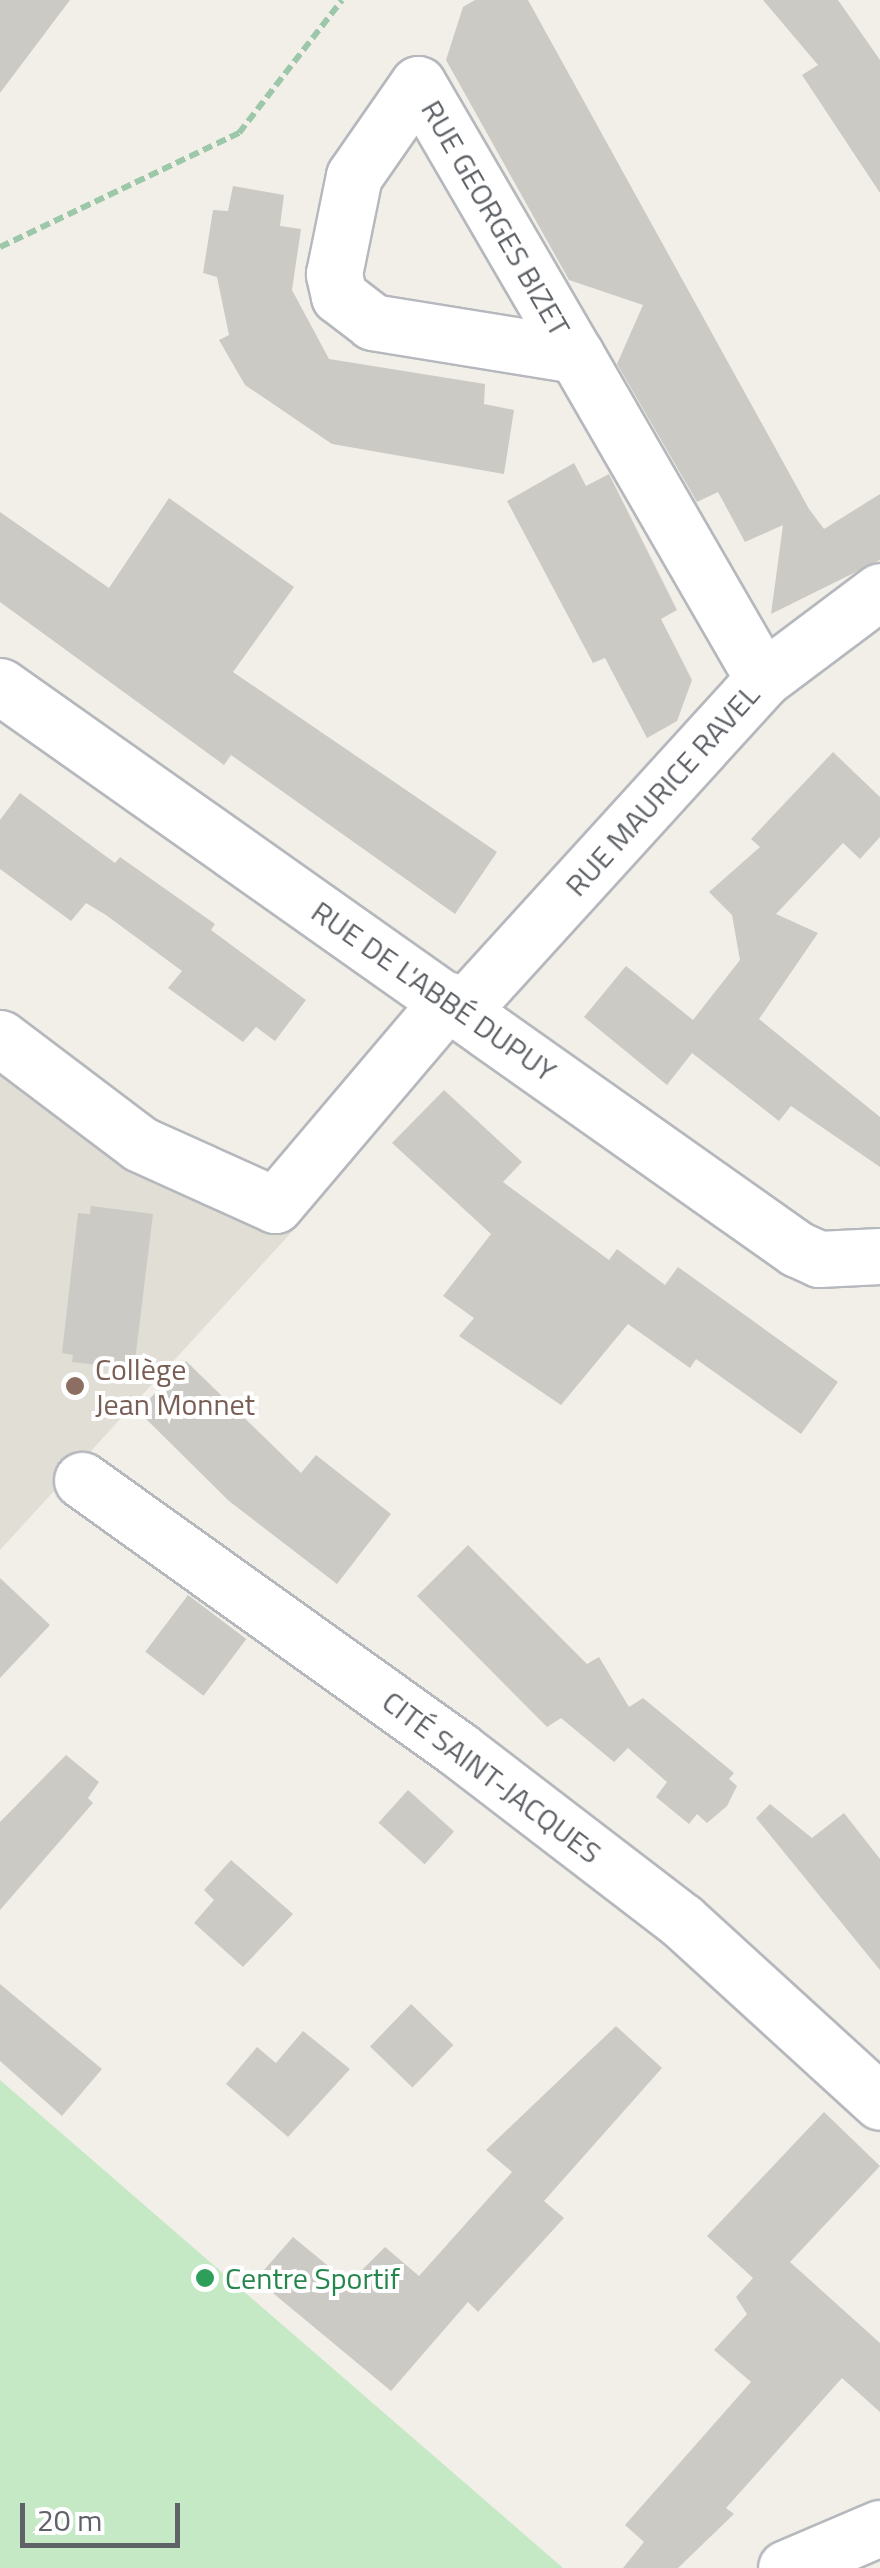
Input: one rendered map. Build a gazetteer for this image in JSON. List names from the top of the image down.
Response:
{
  "streets": {
    "street": [
      "RUE GEORGES BIZET",
      "RUE MAURICE RAVEL",
      "RUE DE L'ABBÉ DUPUY",
      "CITÉ SAINT-JACQUES"
    ]
  },
  "crossings": [
    ["RUE GEORGES BIZET", "RUE MAURICE RAVEL"],
    ["RUE MAURICE RAVEL", "RUE DE L'ABBÉ DUPUY"]
  ],
  "places": ["Collège Jean Monnet", "Centre Sportif"],
  "scale_bar": "20 m"
}
